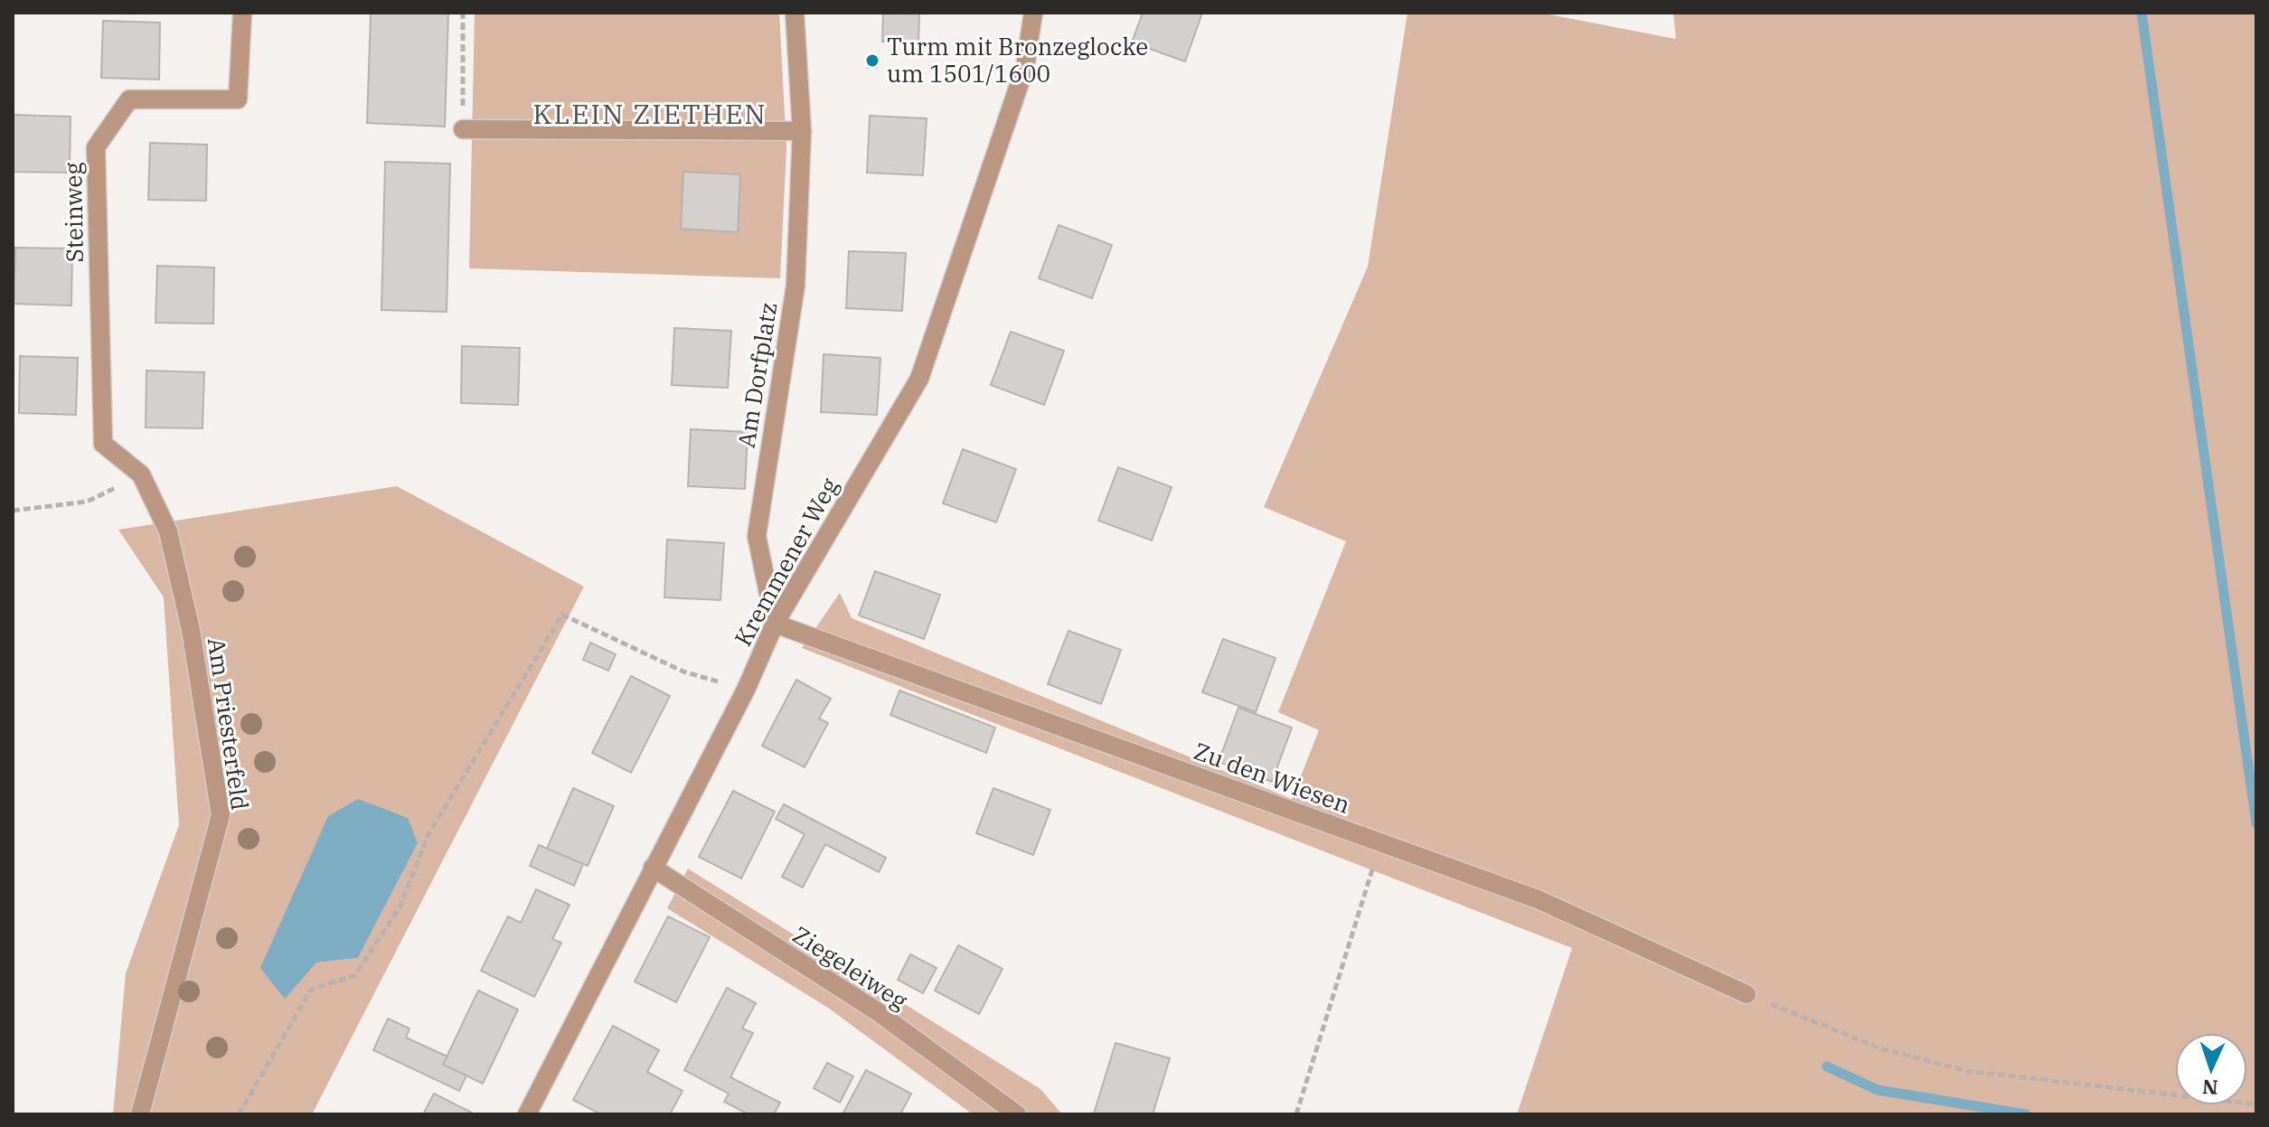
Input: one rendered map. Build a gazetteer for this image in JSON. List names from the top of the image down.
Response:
{
  "streets": {
    "street": [
      "Steinweg",
      "Am Dorfplatz",
      "Kremmener Weg",
      "Am Priesterfeld",
      "Zu den Wiesen",
      "Ziegeleiweg"
    ]
  },
  "crossings": [
    ["Steinweg", "Am Priesterfeld"],
    ["Am Dorfplatz", "Kremmener Weg"],
    ["Am Dorfplatz", "Zu den Wiesen"],
    ["Kremmener Weg", "Zu den Wiesen"],
    ["Kremmener Weg", "Ziegeleiweg"]
  ],
  "districts": ["KLEIN ZIETHEN"],
  "places": ["Turm mit Bronzeglocke um 1501/1600"],
  "north": "bottom"
}
